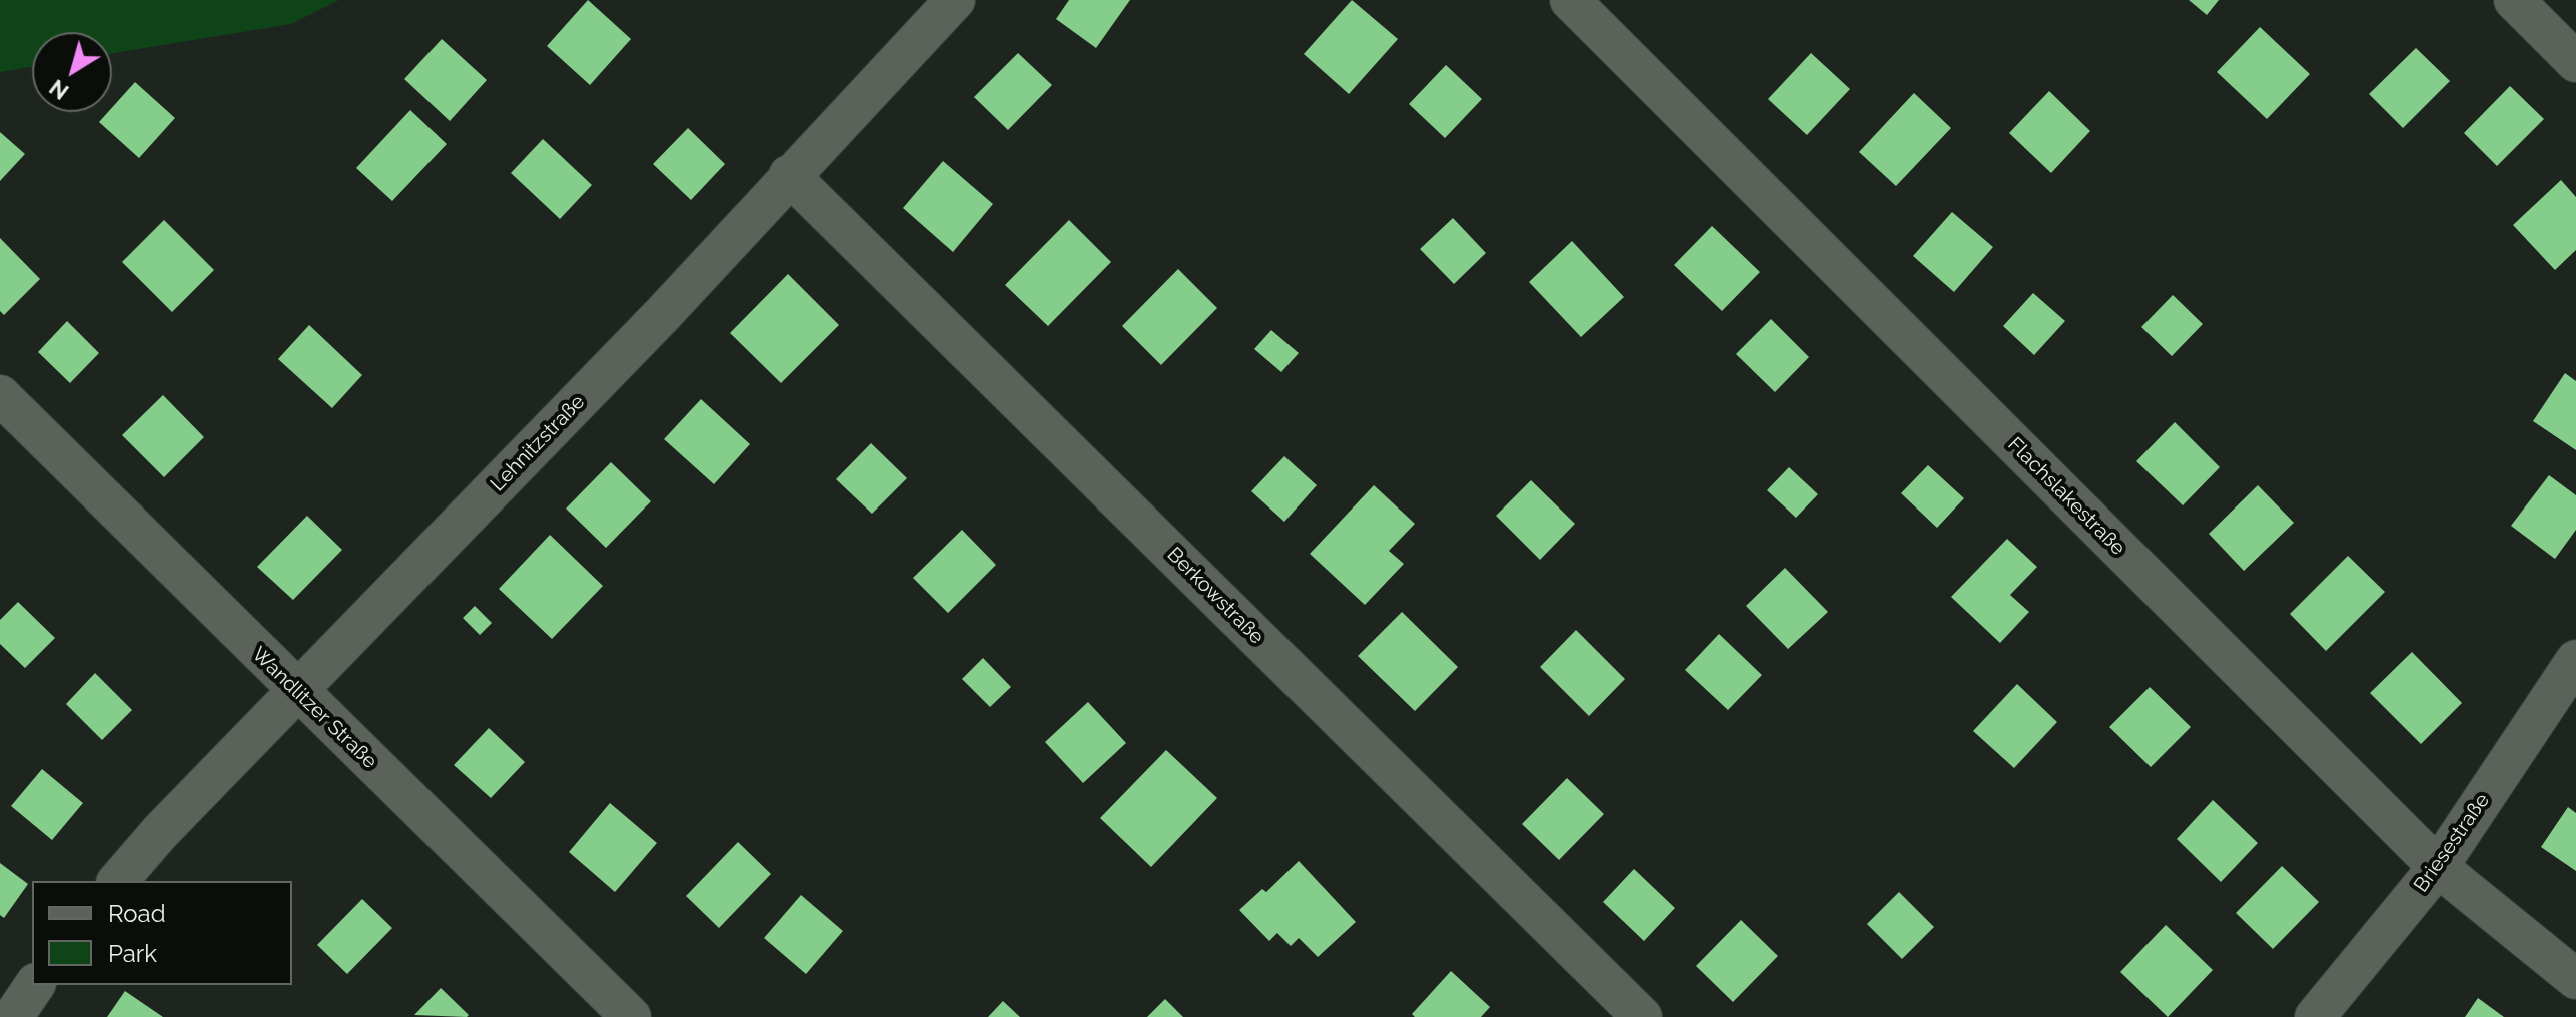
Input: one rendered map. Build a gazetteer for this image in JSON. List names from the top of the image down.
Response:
{
  "streets": {
    "street": [
      "Lehnitzstraße",
      "Flachslakestraße",
      "Berkowstraße",
      "Wandlitzer Straße",
      "Briesestraße"
    ]
  },
  "crossings": [
    ["Lehnitzstraße", "Berkowstraße"],
    ["Lehnitzstraße", "Wandlitzer Straße"],
    ["Flachslakestraße", "Briesestraße"]
  ],
  "legend": ["Road", "Park"],
  "north": "bottom left"
}
